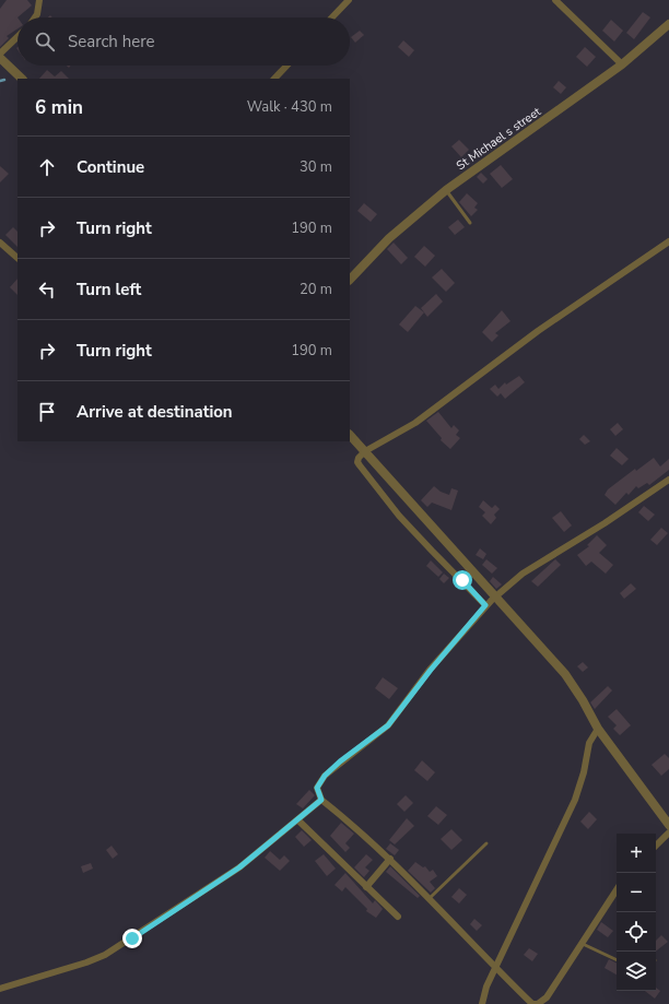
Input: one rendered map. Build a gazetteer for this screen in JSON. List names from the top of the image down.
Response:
{
  "streets": {
    "street": ["St Michael s street"]
  },
  "page": {
    "search": "Search here",
    "heading": ["6 min", "Walk · 430 m"],
    "list": [
      ["Continue", "30 m"],
      ["Turn right", "190 m"],
      ["Turn left", "20 m"],
      ["Turn right", "190 m"],
      "Arrive at destination"
    ],
    "map_buttons": ["+", "−"]
  }
}
